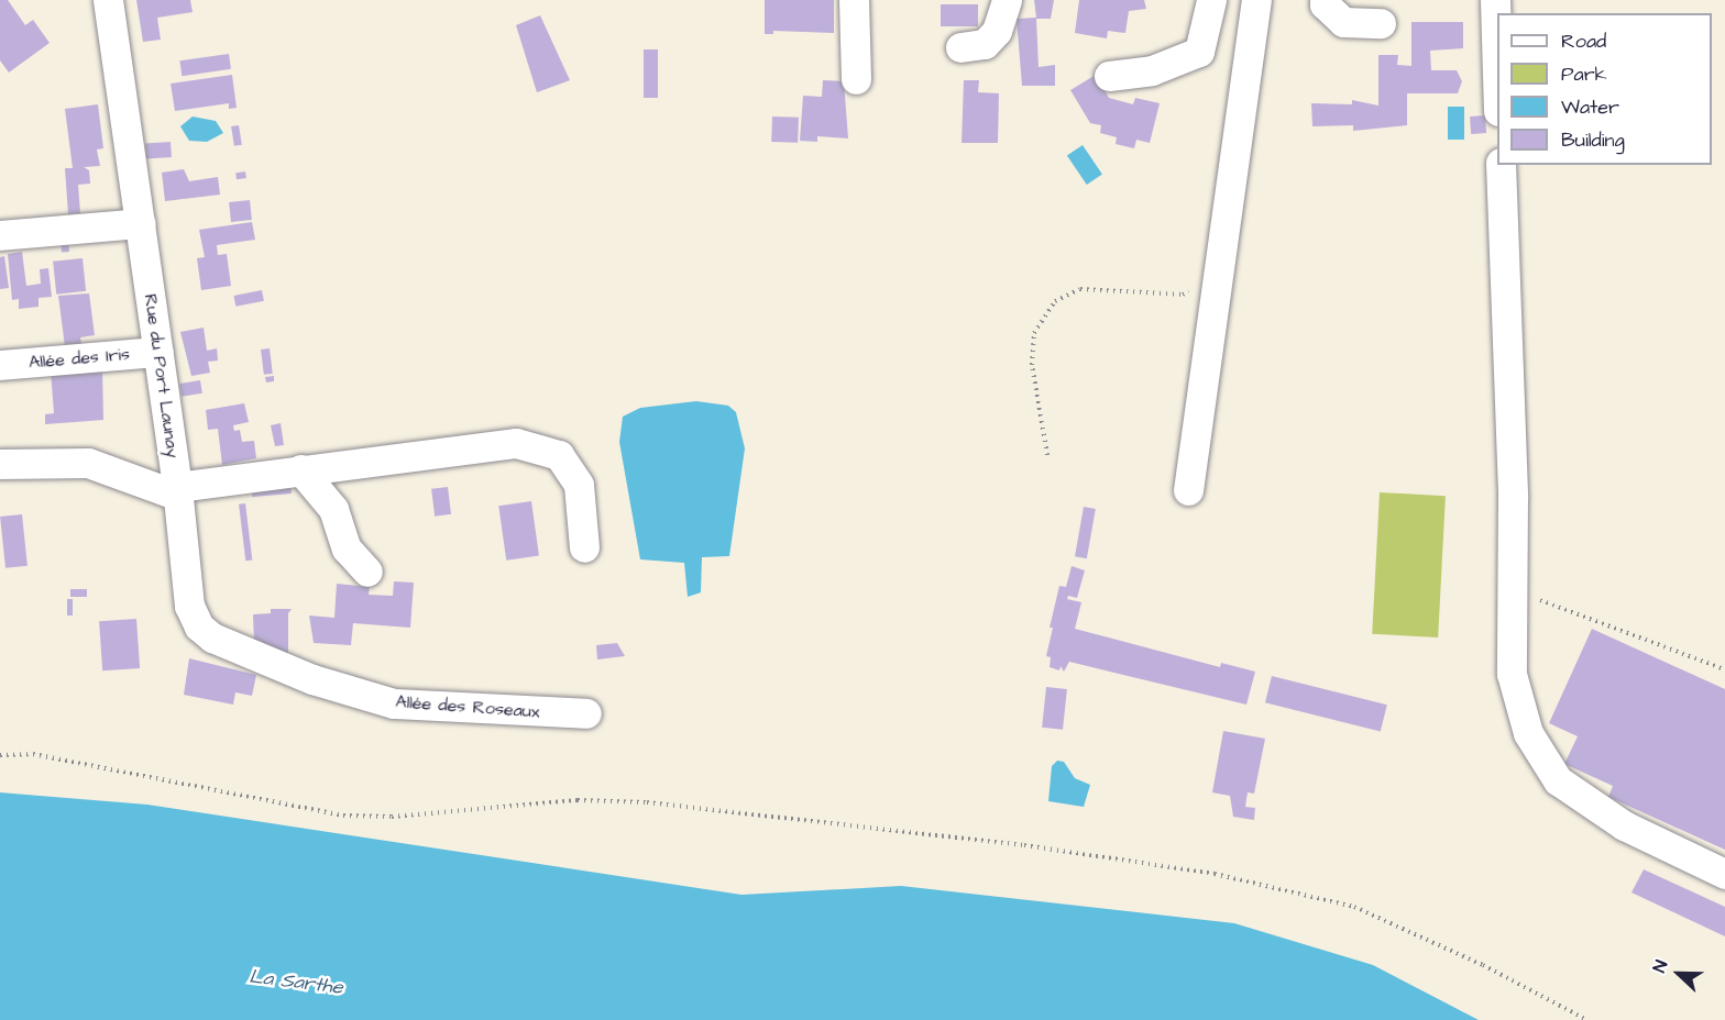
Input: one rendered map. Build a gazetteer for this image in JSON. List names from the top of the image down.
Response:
{
  "streets": {
    "street": ["Allée des Iris", "Rue du Port Launay", "Allée des Roseaux"]
  },
  "crossings": [
    ["Allée des Iris", "Rue du Port Launay"],
    ["Rue du Port Launay", "Allée des Roseaux"]
  ],
  "water": ["La Sarthe"],
  "legend": [
    "Road",
    "Park",
    "Water",
    "Building"
  ],
  "north": "left"
}
